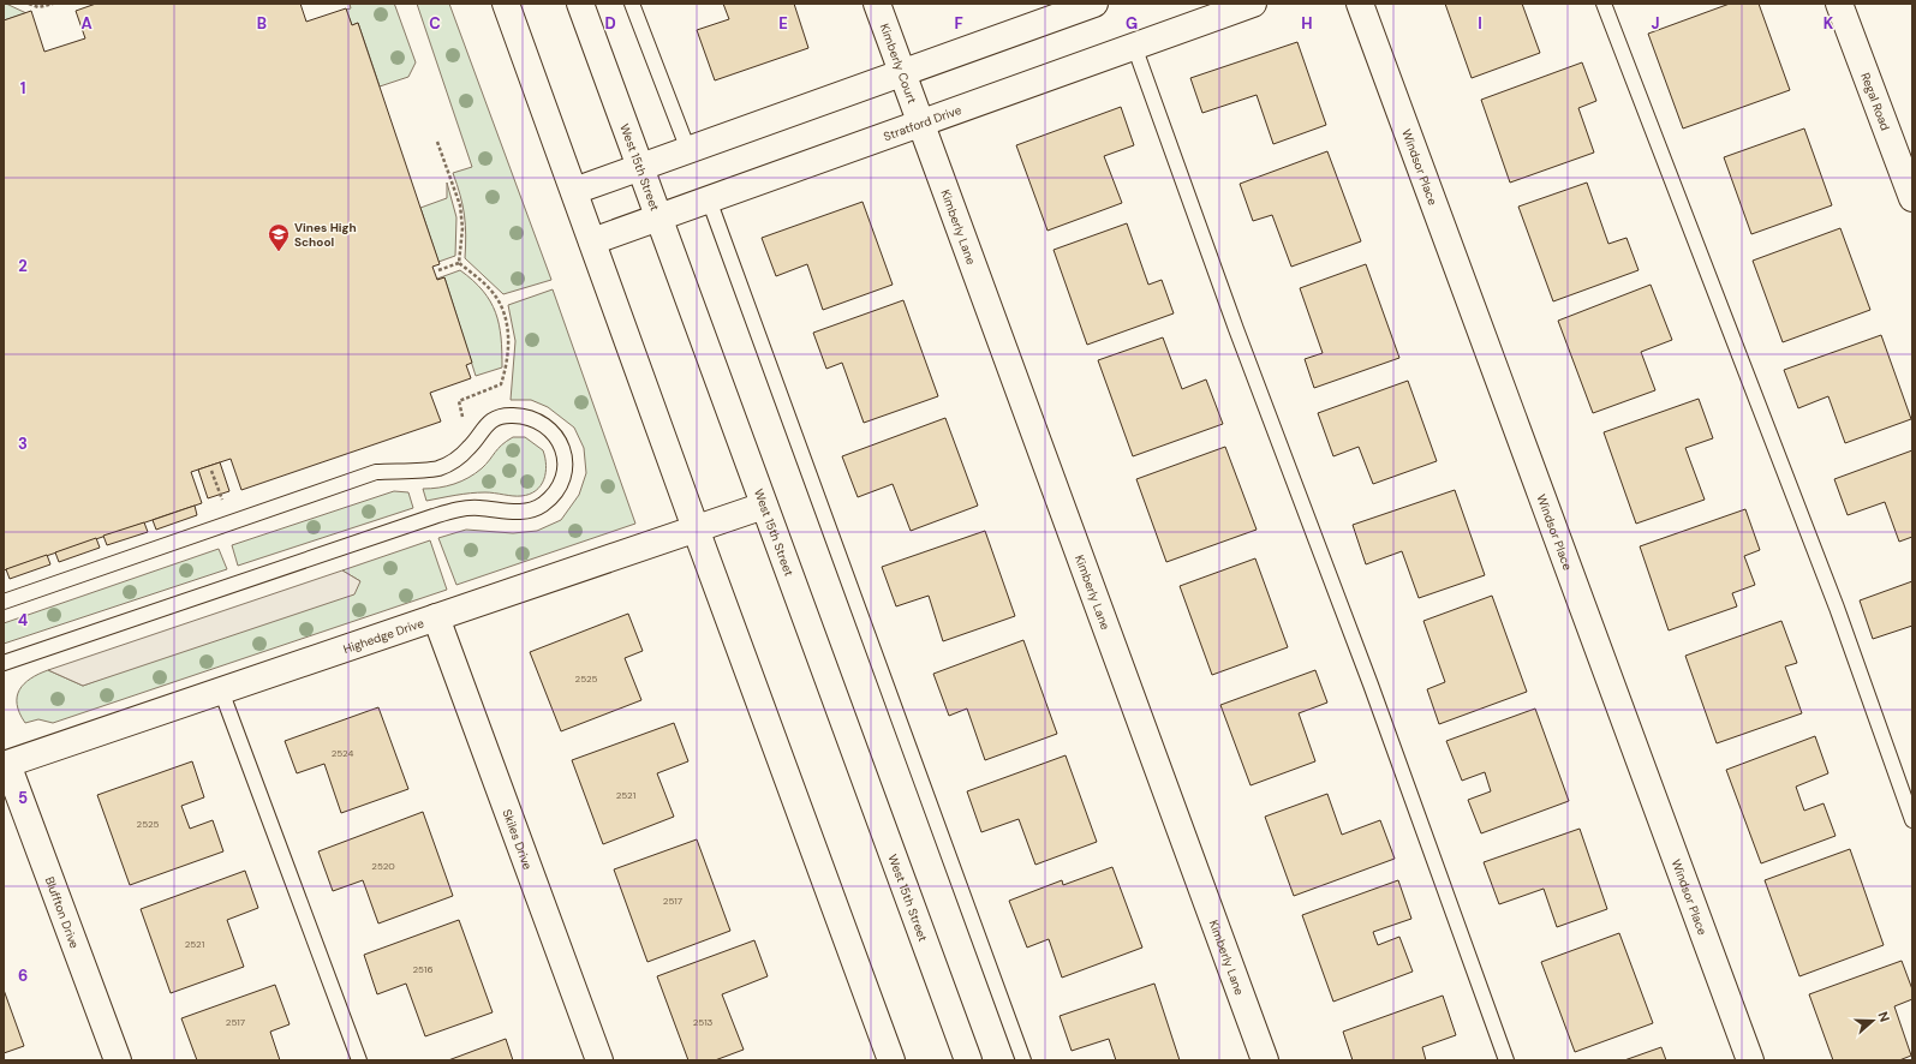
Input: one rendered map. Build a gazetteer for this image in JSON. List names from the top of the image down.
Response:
{
  "streets": {
    "street": [
      "Kimberly Court",
      "Regal Road",
      "Stratford Drive",
      "West 15th Street",
      "Windsor Place",
      "Kimberly Lane",
      "Highedge Drive",
      "Skiles Drive",
      "Bluffton Drive"
    ]
  },
  "crossings": [
    ["Kimberly Court", "Stratford Drive"],
    ["Kimberly Court", "Kimberly Lane"],
    ["Stratford Drive", "West 15th Street"],
    ["Stratford Drive", "Kimberly Lane"],
    ["West 15th Street", "Highedge Drive"],
    ["Highedge Drive", "Skiles Drive"],
    ["Highedge Drive", "Bluffton Drive"]
  ],
  "places": {
    "school or university": ["Vines High School"]
  },
  "house_numbers": [
    "2525",
    "2524",
    "2521",
    "2525",
    "2520",
    "2517",
    "2521",
    "2516",
    "2517",
    "2513"
  ],
  "north": "right",
  "grid": {
    "columns": [
      "A",
      "B",
      "C",
      "D",
      "E",
      "F",
      "G",
      "H",
      "I",
      "J",
      "K"
    ],
    "rows": [
      "1",
      "2",
      "3",
      "4",
      "5",
      "6"
    ]
  }
}
